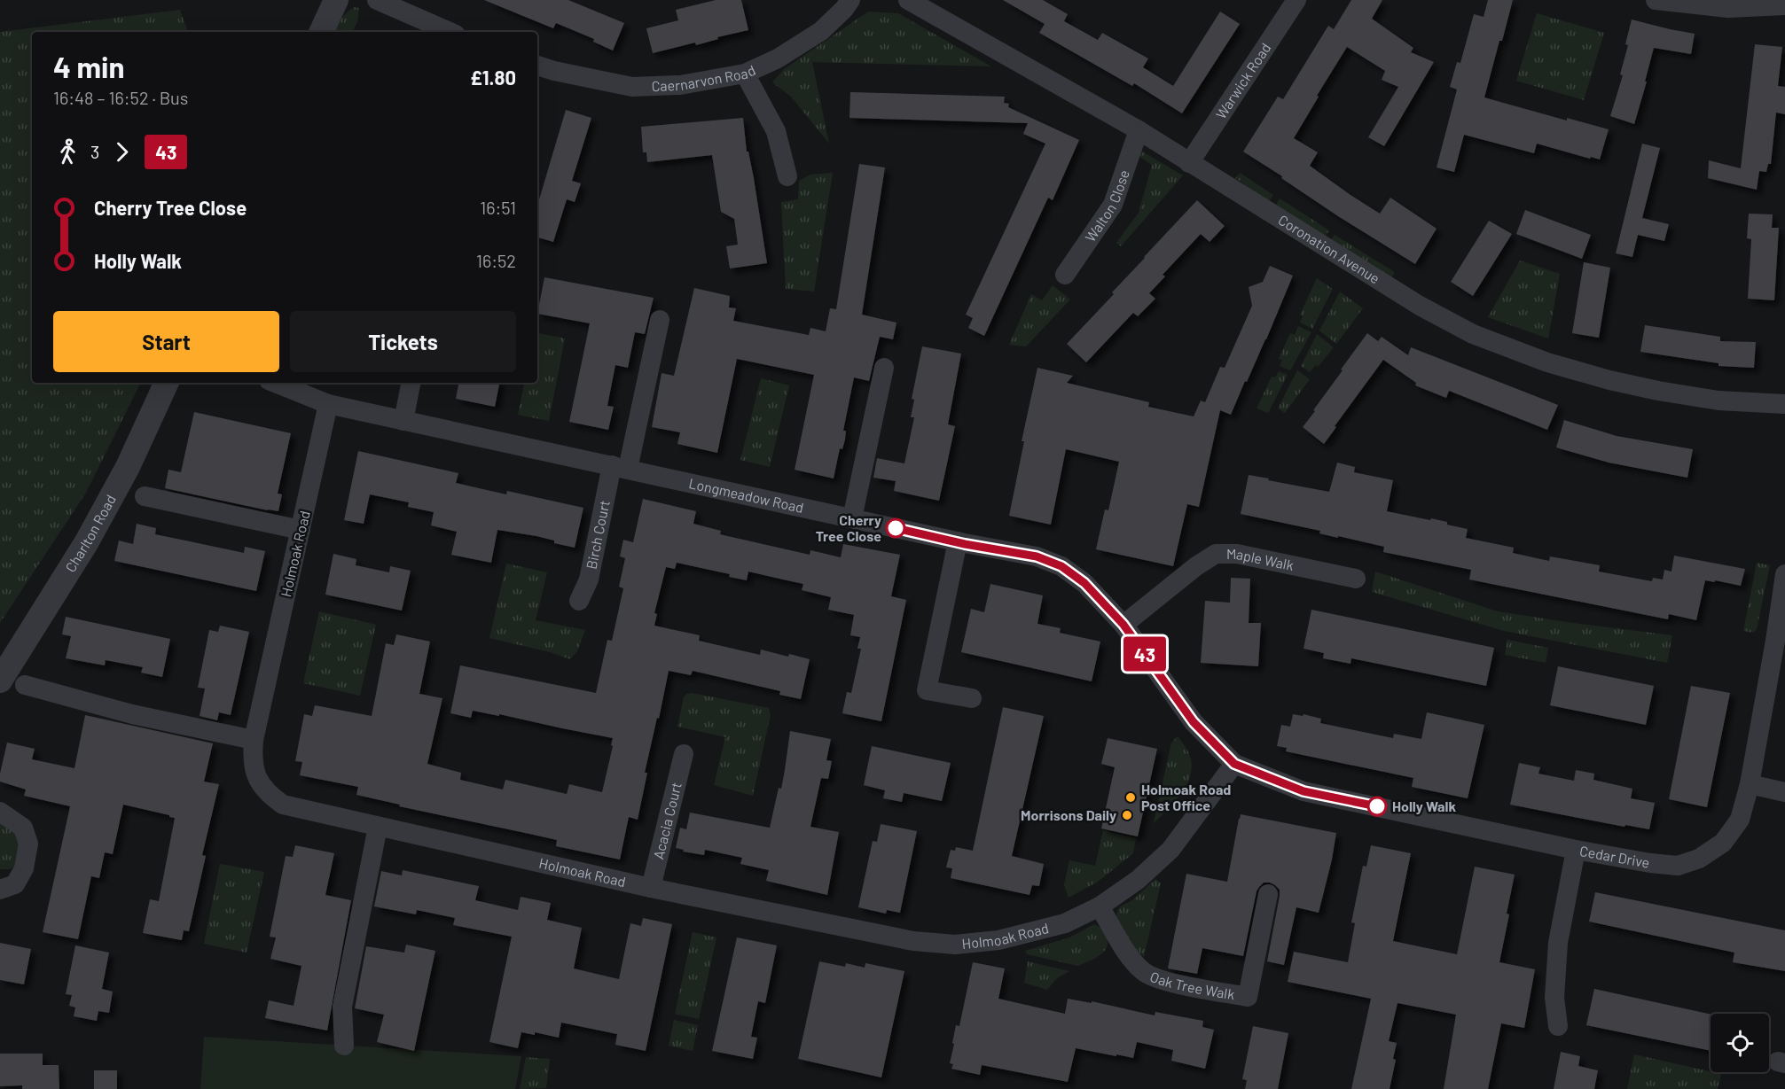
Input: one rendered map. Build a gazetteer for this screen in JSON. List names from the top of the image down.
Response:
{
  "streets": {
    "street": [
      "Caernarvon Road",
      "Warwick Road",
      "Walton Close",
      "Coronation Avenue",
      "Longmeadow Road",
      "Charlton Road",
      "Birch Court",
      "Holmoak Road",
      "Maple Walk",
      "Acacia Court",
      "Cedar Drive",
      "Oak Tree Walk"
    ]
  },
  "crossings": [
    ["Warwick Road", "Coronation Avenue"],
    ["Walton Close", "Coronation Avenue"],
    ["Longmeadow Road", "Birch Court"],
    ["Longmeadow Road", "Holmoak Road"],
    ["Longmeadow Road", "Maple Walk"],
    ["Longmeadow Road", "Cedar Drive"],
    ["Holmoak Road", "Acacia Court"],
    ["Holmoak Road", "Cedar Drive"],
    ["Holmoak Road", "Oak Tree Walk"]
  ],
  "places": [
    "Cherry Tree Close",
    "Holmoak Road Post Office",
    "Holly Walk",
    "Morrisons Daily"
  ],
  "lines": ["bus line 43"],
  "page": {
    "on_map": "43",
    "heading": ["4 min", "16:48 – 16:52 · Bus", "£1.80"],
    "legs": ["3", "43"],
    "list": [
      {
        "name": "Cherry Tree Close",
        "value": "16:51"
      },
      {
        "name": "Holly Walk",
        "value": "16:52"
      }
    ],
    "buttons": ["Start", "Tickets"]
  }
}
